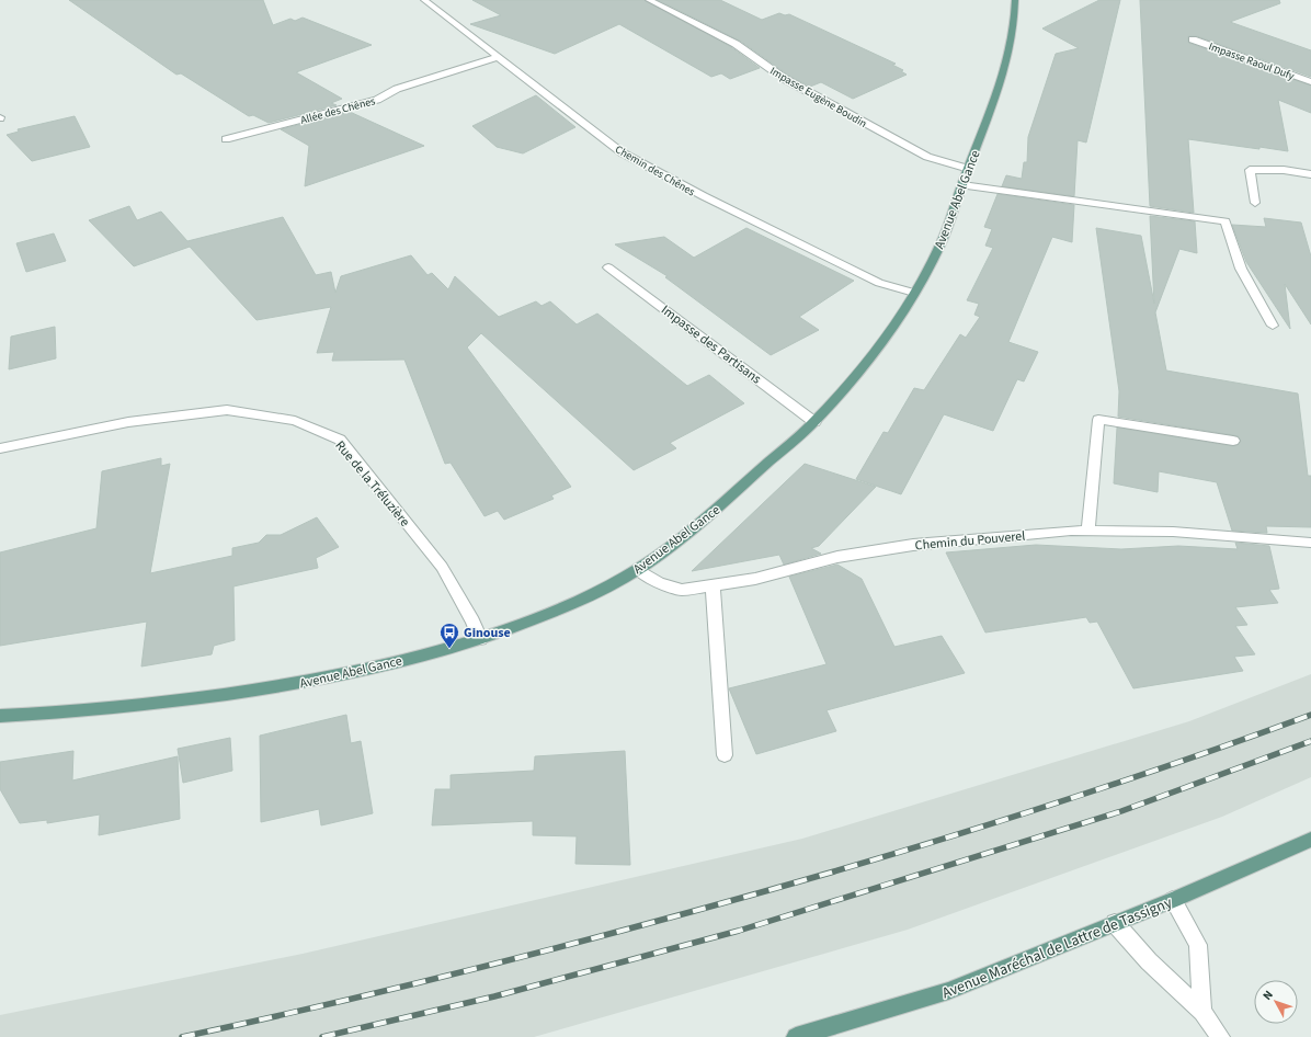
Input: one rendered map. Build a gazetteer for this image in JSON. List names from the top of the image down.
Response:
{
  "streets": {
    "main road": ["Avenue Abel Gance", "Avenue Maréchal de Lattre de Tassigny"],
    "street": [
      "Impasse Raoul Dufy",
      "Impasse Eugène Boudin",
      "Allée des Chênes",
      "Chemin des Chênes",
      "Impasse des Partisans",
      "Rue de la Tréluzière",
      "Chemin du Pouverel"
    ]
  },
  "crossings": [
    ["Impasse Eugène Boudin", "Avenue Abel Gance"],
    ["Allée des Chênes", "Chemin des Chênes"],
    ["Chemin des Chênes", "Avenue Abel Gance"],
    ["Avenue Abel Gance", "Impasse des Partisans"],
    ["Avenue Abel Gance", "Rue de la Tréluzière"],
    ["Avenue Abel Gance", "Chemin du Pouverel"]
  ],
  "places": {
    "bus stop": ["Ginouse"]
  },
  "north": "top left"
}
